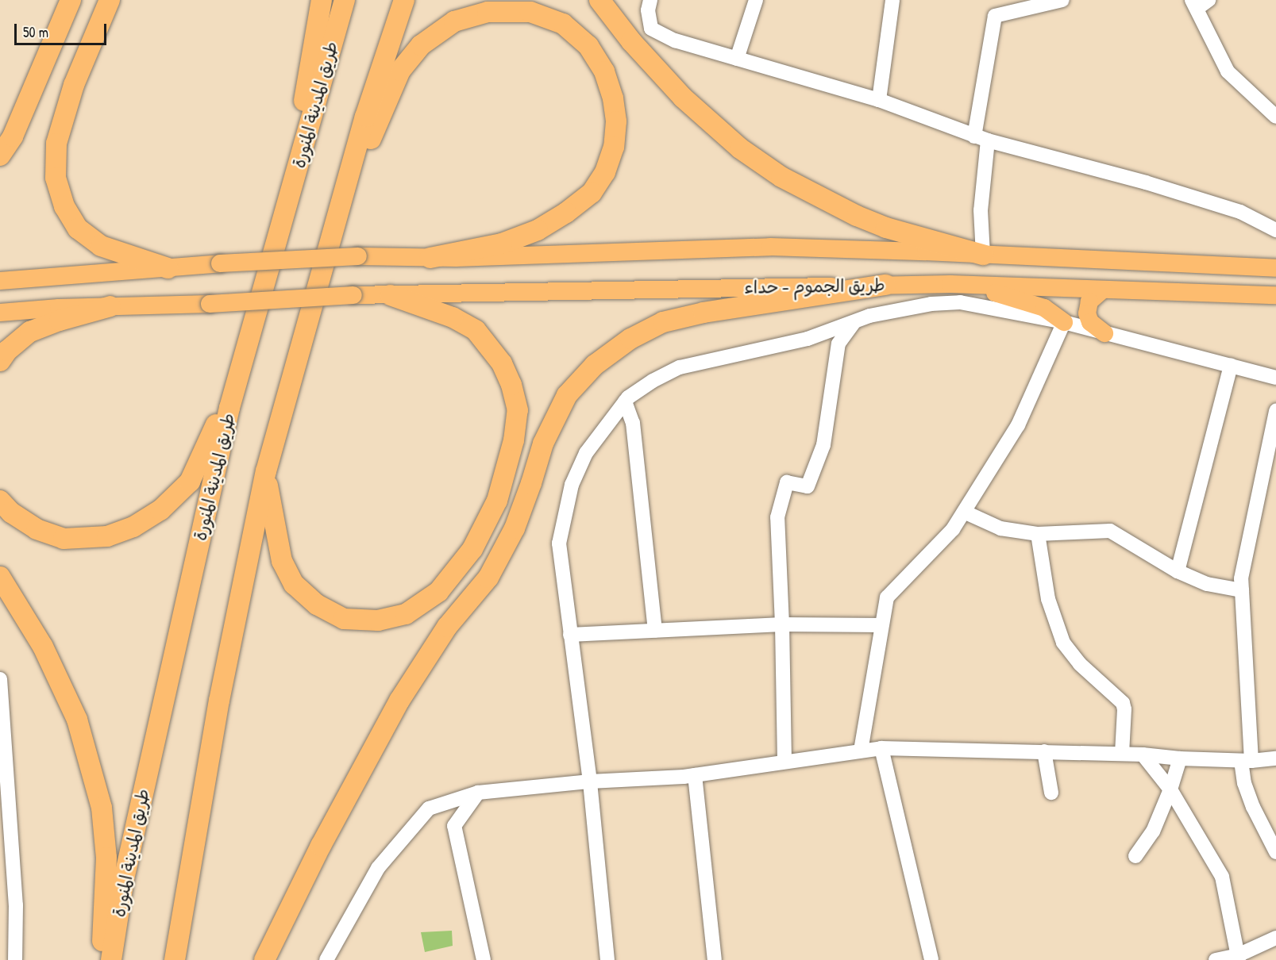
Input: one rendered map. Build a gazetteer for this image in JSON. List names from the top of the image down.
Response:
{
  "streets": {
    "highway": ["طريق المدينة المنورة"],
    "main road": ["طريق الجموم - حداء"]
  },
  "scale_bar": "50 m"
}
